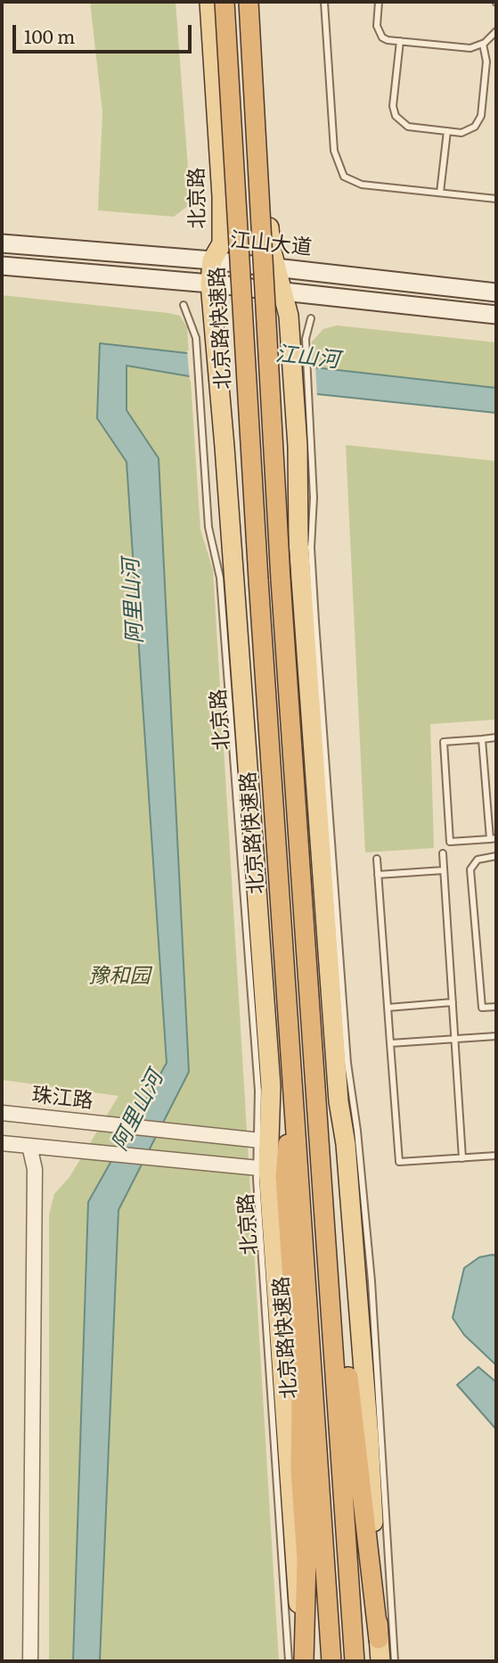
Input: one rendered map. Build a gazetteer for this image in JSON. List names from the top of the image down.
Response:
{
  "streets": {
    "highway": ["北京路快速路"],
    "main road": ["北京路", "江山大道"],
    "street": ["珠江路"]
  },
  "crossings": [
    ["北京路", "江山大道"],
    ["北京路", "珠江路"]
  ],
  "water": ["江山河", "阿里山河"],
  "parks": ["豫和园"],
  "scale_bar": "100 m"
}
